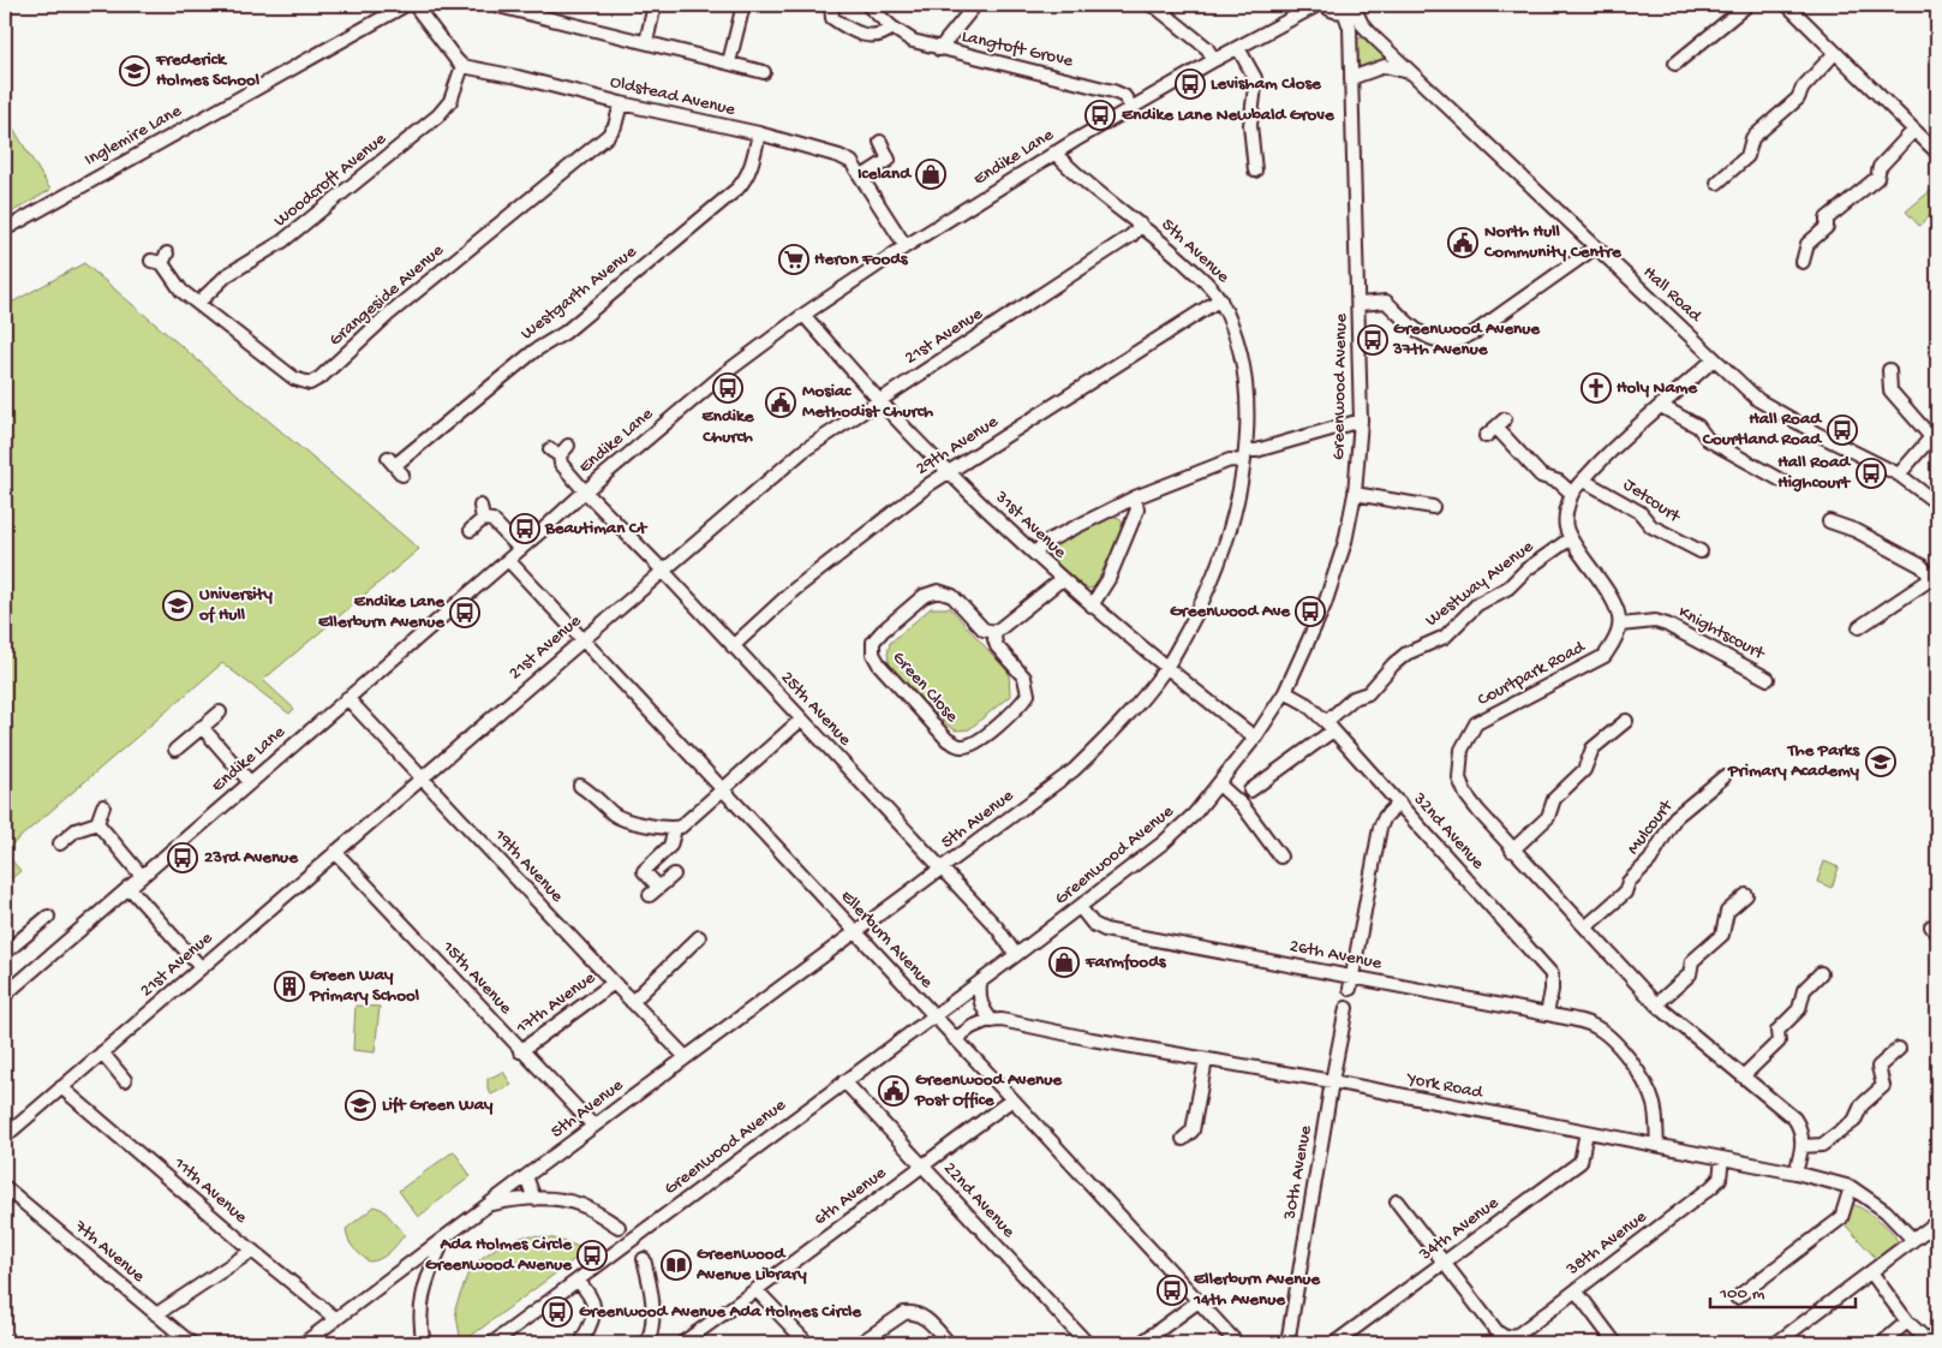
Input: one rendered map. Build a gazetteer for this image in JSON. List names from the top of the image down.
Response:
{
  "streets": {
    "street": [
      "Langtoft Grove",
      "Oldstead Avenue",
      "Inglemire Lane",
      "Endike Lane",
      "Woodcroft Avenue",
      "5th Avenue",
      "Westgarth Avenue",
      "Hall Road",
      "Grangeside Avenue",
      "21st Avenue",
      "Greenwood Avenue",
      "29th Avenue",
      "Jetcourt",
      "31st Avenue",
      "Westway Avenue",
      "Knightscourt",
      "Courtpark Road",
      "Green Close",
      "25th Avenue",
      "Mulcourt",
      "32nd Avenue",
      "19th Avenue",
      "Ellerburn Avenue",
      "26th Avenue",
      "15th Avenue",
      "17th Avenue",
      "York Road",
      "30th Avenue",
      "11th Avenue",
      "6th Avenue",
      "22nd Avenue",
      "34th Avenue",
      "38th Avenue",
      "7th Avenue"
    ]
  },
  "crossings": [
    ["Langtoft Grove", "Endike Lane"],
    ["Oldstead Avenue", "Endike Lane"],
    ["Oldstead Avenue", "Woodcroft Avenue"],
    ["Oldstead Avenue", "Westgarth Avenue"],
    ["Oldstead Avenue", "Grangeside Avenue"],
    ["Endike Lane", "5th Avenue"],
    ["Endike Lane", "31st Avenue"],
    ["Endike Lane", "25th Avenue"],
    ["Endike Lane", "19th Avenue"],
    ["Endike Lane", "Ellerburn Avenue"],
    ["Woodcroft Avenue", "Grangeside Avenue"],
    ["5th Avenue", "21st Avenue"],
    ["5th Avenue", "29th Avenue"],
    ["5th Avenue", "31st Avenue"],
    ["5th Avenue", "25th Avenue"],
    ["5th Avenue", "19th Avenue"],
    ["5th Avenue", "Ellerburn Avenue"],
    ["5th Avenue", "15th Avenue"],
    ["5th Avenue", "11th Avenue"],
    ["Hall Road", "Greenwood Avenue"],
    ["21st Avenue", "31st Avenue"],
    ["21st Avenue", "25th Avenue"],
    ["21st Avenue", "19th Avenue"],
    ["21st Avenue", "Ellerburn Avenue"],
    ["21st Avenue", "15th Avenue"],
    ["21st Avenue", "11th Avenue"],
    ["Greenwood Avenue", "31st Avenue"],
    ["Greenwood Avenue", "25th Avenue"],
    ["Greenwood Avenue", "32nd Avenue"],
    ["Greenwood Avenue", "Ellerburn Avenue"],
    ["Greenwood Avenue", "26th Avenue"],
    ["Greenwood Avenue", "22nd Avenue"],
    ["29th Avenue", "31st Avenue"],
    ["29th Avenue", "25th Avenue"],
    ["Westway Avenue", "32nd Avenue"],
    ["Knightscourt", "Courtpark Road"],
    ["Courtpark Road", "Mulcourt"],
    ["Courtpark Road", "York Road"],
    ["32nd Avenue", "26th Avenue"],
    ["19th Avenue", "17th Avenue"],
    ["Ellerburn Avenue", "York Road"],
    ["Ellerburn Avenue", "6th Avenue"],
    ["26th Avenue", "York Road"],
    ["15th Avenue", "17th Avenue"],
    ["York Road", "30th Avenue"],
    ["York Road", "34th Avenue"],
    ["York Road", "38th Avenue"],
    ["6th Avenue", "22nd Avenue"],
    ["34th Avenue", "38th Avenue"]
  ],
  "places": {
    "school or university": [
      "Frederick Holmes School",
      "University of Hull",
      "The Parks Primary Academy",
      "Lift Green Way"
    ],
    "bus stop": [
      "Levisham Close",
      "Endike Lane Newbald Grove",
      "Greenwood Avenue 37th Avenue",
      "Endike Church",
      "Hall Road Courtland Road",
      "Hall Road Highcourt",
      "Beautiman Ct",
      "Greenwood Ave",
      "Endike Lane Ellerburn Avenue",
      "23rd Avenue",
      "Ada Holmes Circle Greenwood Avenue",
      "Ellerburn Avenue 14th Avenue",
      "Greenwood Avenue Ada Holmes Circle"
    ],
    "shop": ["Iceland", "Farmfoods"],
    "public building": ["North Hull Community Centre", "Mosiac Methodist Church", "Greenwood Avenue Post Office"],
    "supermarket": ["Heron Foods"],
    "church": ["Holy Name"],
    "building": ["Green Way Primary School"],
    "library": ["Greenwood Avenue Library"]
  },
  "scale_bar": "100 m"
}
